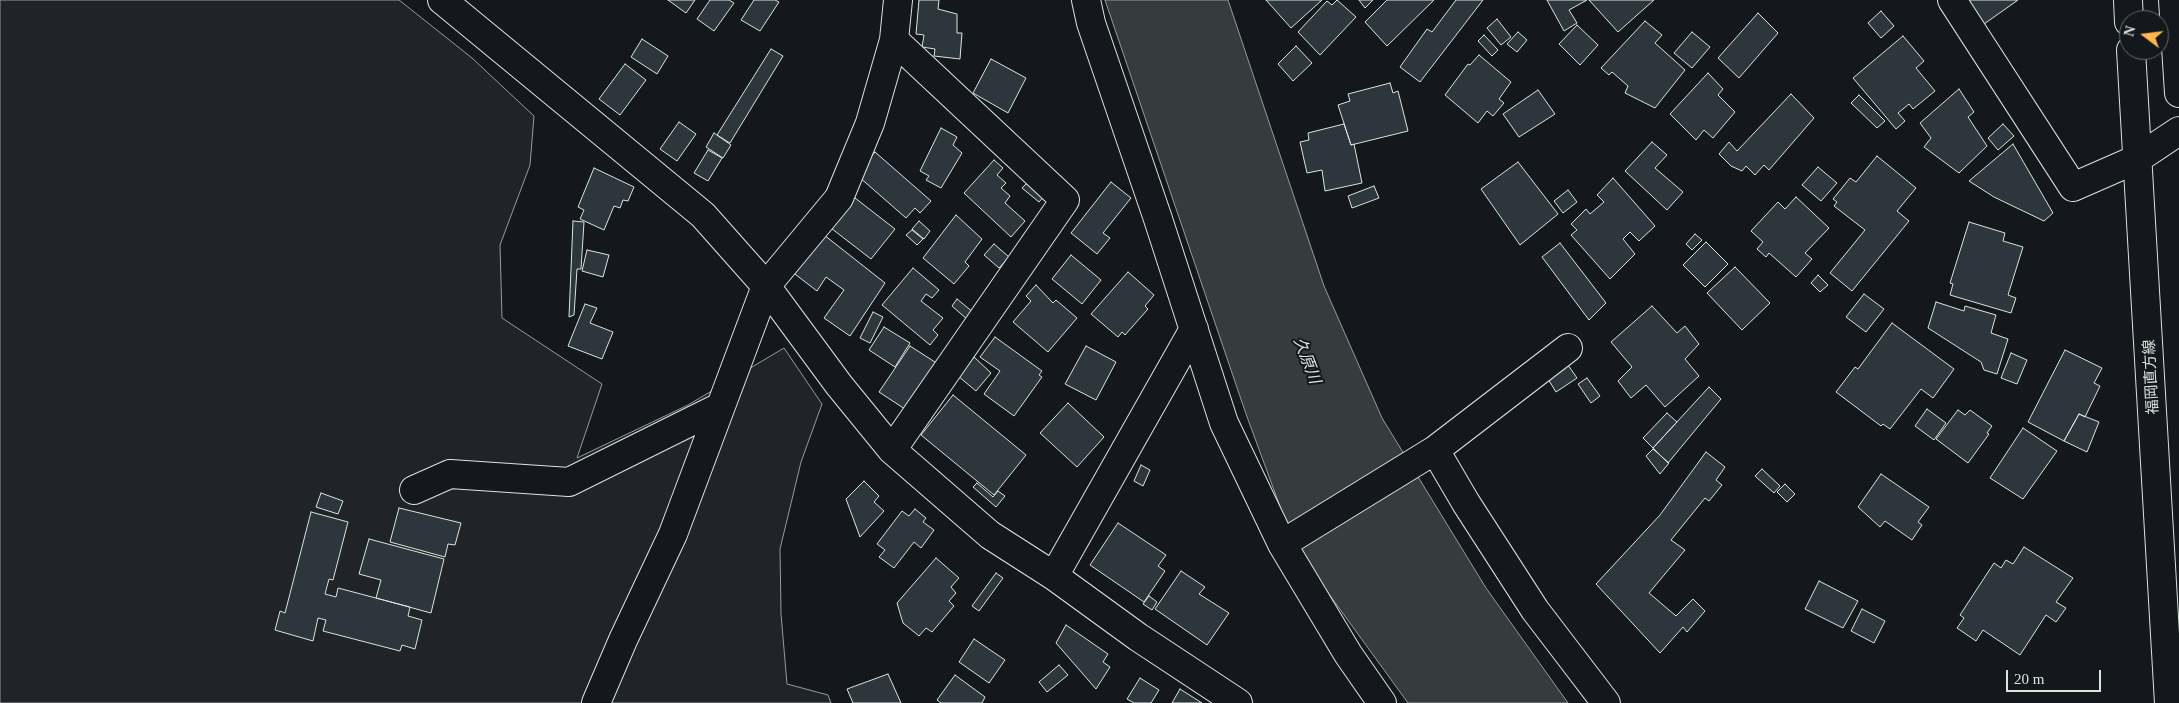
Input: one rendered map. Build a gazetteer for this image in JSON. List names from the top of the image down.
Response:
{
  "streets": {
    "street": ["福岡直方線"]
  },
  "water": ["久原川"],
  "scale_bar": "20 m",
  "north": "left"
}
